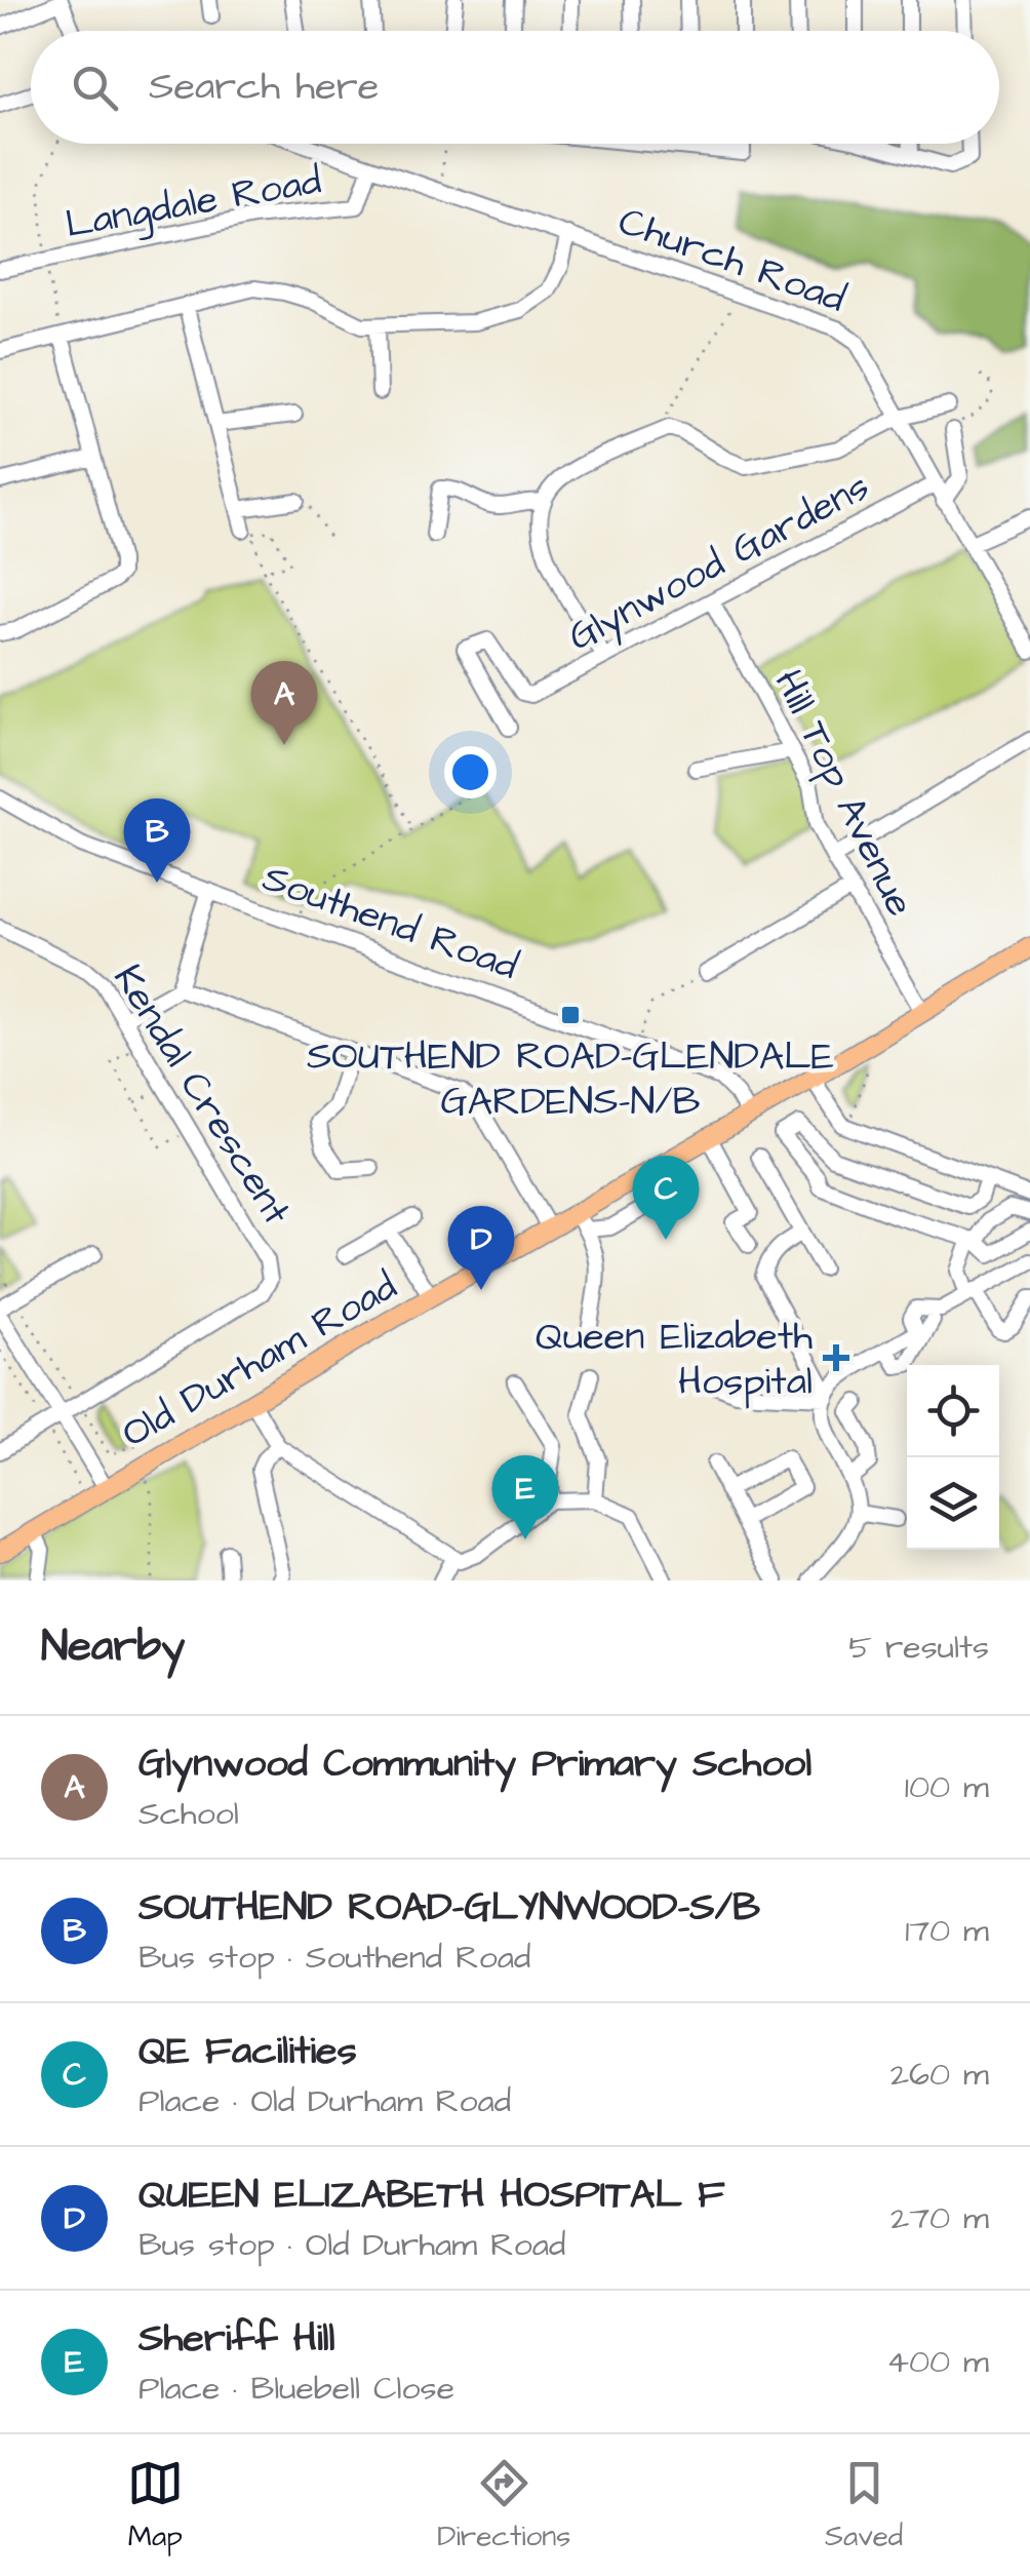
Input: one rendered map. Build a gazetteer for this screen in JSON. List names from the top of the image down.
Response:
{
  "streets": {
    "main road": ["Old Durham Road"],
    "street": [
      "Langdale Road",
      "Church Road",
      "Glynwood Gardens",
      "Hill Top Avenue",
      "Southend Road",
      "Kendal Crescent"
    ]
  },
  "crossings": [
    ["Langdale Road", "Church Road"],
    ["Church Road", "Glynwood Gardens"],
    ["Glynwood Gardens", "Hill Top Avenue"],
    ["Hill Top Avenue", "Old Durham Road"],
    ["Southend Road", "Old Durham Road"]
  ],
  "places": {
    "transit": ["SOUTHEND ROAD-GLENDALE GARDENS-N/B"],
    "health": ["Queen Elizabeth Hospital"]
  },
  "page": {
    "search": "Search here",
    "pins": [
      "A",
      "B",
      "C",
      "D",
      "E"
    ],
    "heading": ["Nearby", "5 results"],
    "list": [
      {
        "mark": "A",
        "name": "Glynwood Community Primary School",
        "note": "School",
        "value": "100 m"
      },
      {
        "mark": "B",
        "name": "SOUTHEND ROAD-GLYNWOOD-S/B",
        "note": "Bus stop · Southend Road",
        "value": "170 m"
      },
      {
        "mark": "C",
        "name": "QE Facilities",
        "note": "Place · Old Durham Road",
        "value": "260 m"
      },
      {
        "mark": "D",
        "name": "QUEEN ELIZABETH HOSPITAL F",
        "note": "Bus stop · Old Durham Road",
        "value": "270 m"
      },
      {
        "mark": "E",
        "name": "Sheriff Hill",
        "note": "Place · Bluebell Close",
        "value": "400 m"
      }
    ],
    "nav": ["Map", "Directions", "Saved"]
  }
}
